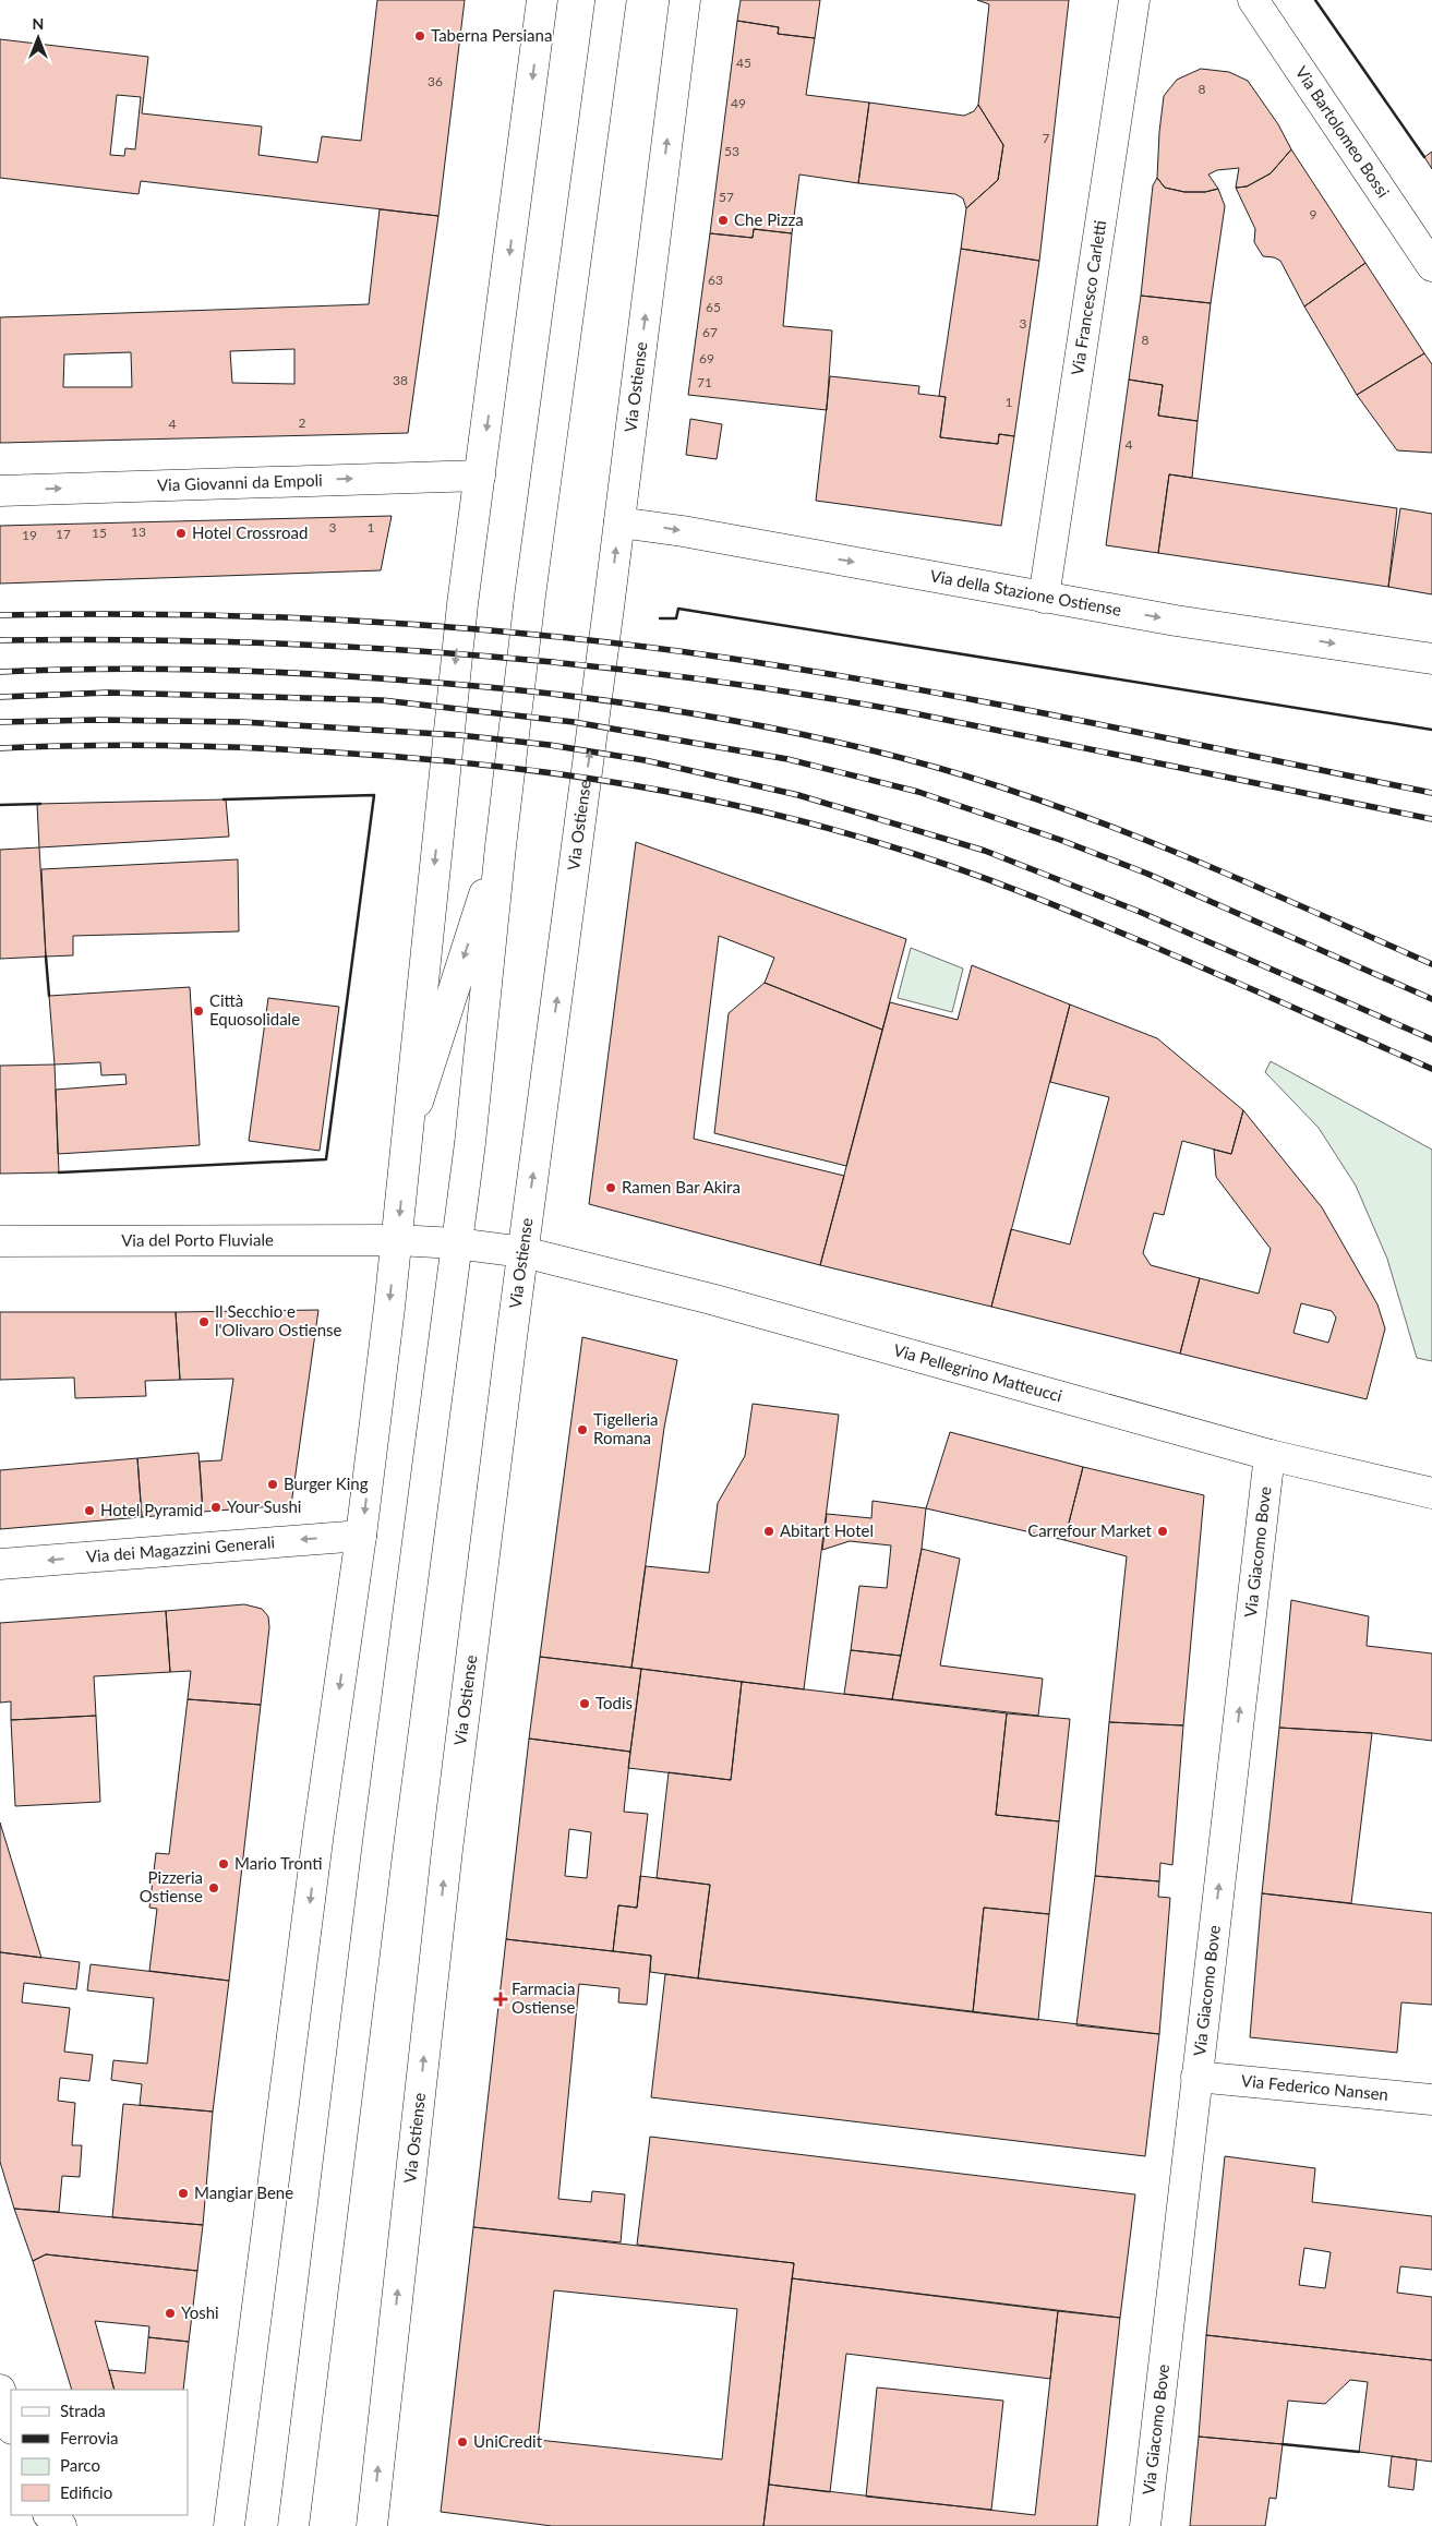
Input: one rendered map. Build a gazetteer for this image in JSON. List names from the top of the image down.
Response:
{
  "streets": {
    "main road": [
      "Via Bartolomeo Bossi",
      "Via Francesco Carletti",
      "Via Ostiense",
      "Via Giovanni da Empoli",
      "Via della Stazione Ostiense",
      "Via del Porto Fluviale",
      "Via Pellegrino Matteucci",
      "Via dei Magazzini Generali",
      "Via Giacomo Bove",
      "Via Federico Nansen"
    ]
  },
  "crossings": [
    ["Via Francesco Carletti", "Via della Stazione Ostiense"],
    ["Via Ostiense", "Via della Stazione Ostiense"],
    ["Via Ostiense", "Via Pellegrino Matteucci"],
    ["Via Pellegrino Matteucci", "Via Giacomo Bove"],
    ["Via Giacomo Bove", "Via Federico Nansen"]
  ],
  "one_way": [
    "Via Giovanni da Empoli",
    "Via della Stazione Ostiense",
    "Via dei Magazzini Generali",
    "Via Giacomo Bove"
  ],
  "places": {
    "other": [
      "Taberna Persiana",
      "Che Pizza",
      "Hotel Crossroad",
      "Città Equosolidale",
      "Ramen Bar Akira",
      "Il Secchio e l'Olivaro Ostiense",
      "Tigelleria Romana",
      "Burger King",
      "Your Sushi",
      "Hotel Pyramid",
      "Abitart Hotel",
      "Carrefour Market",
      "Todis",
      "Mario Tronti",
      "Pizzeria Ostiense",
      "Mangiar Bene",
      "Yoshi",
      "UniCredit"
    ],
    "health": ["Farmacia Ostiense"]
  },
  "house_numbers": [
    "45",
    "36",
    "8",
    "49",
    "7",
    "53",
    "57",
    "9",
    "63",
    "65",
    "3",
    "67",
    "8",
    "69",
    "38",
    "71",
    "1",
    "2",
    "4",
    "4",
    "3",
    "1",
    "13",
    "15",
    "17",
    "19"
  ],
  "legend": [
    "Strada",
    "Ferrovia",
    "Parco",
    "Edificio"
  ],
  "north": "top"
}
